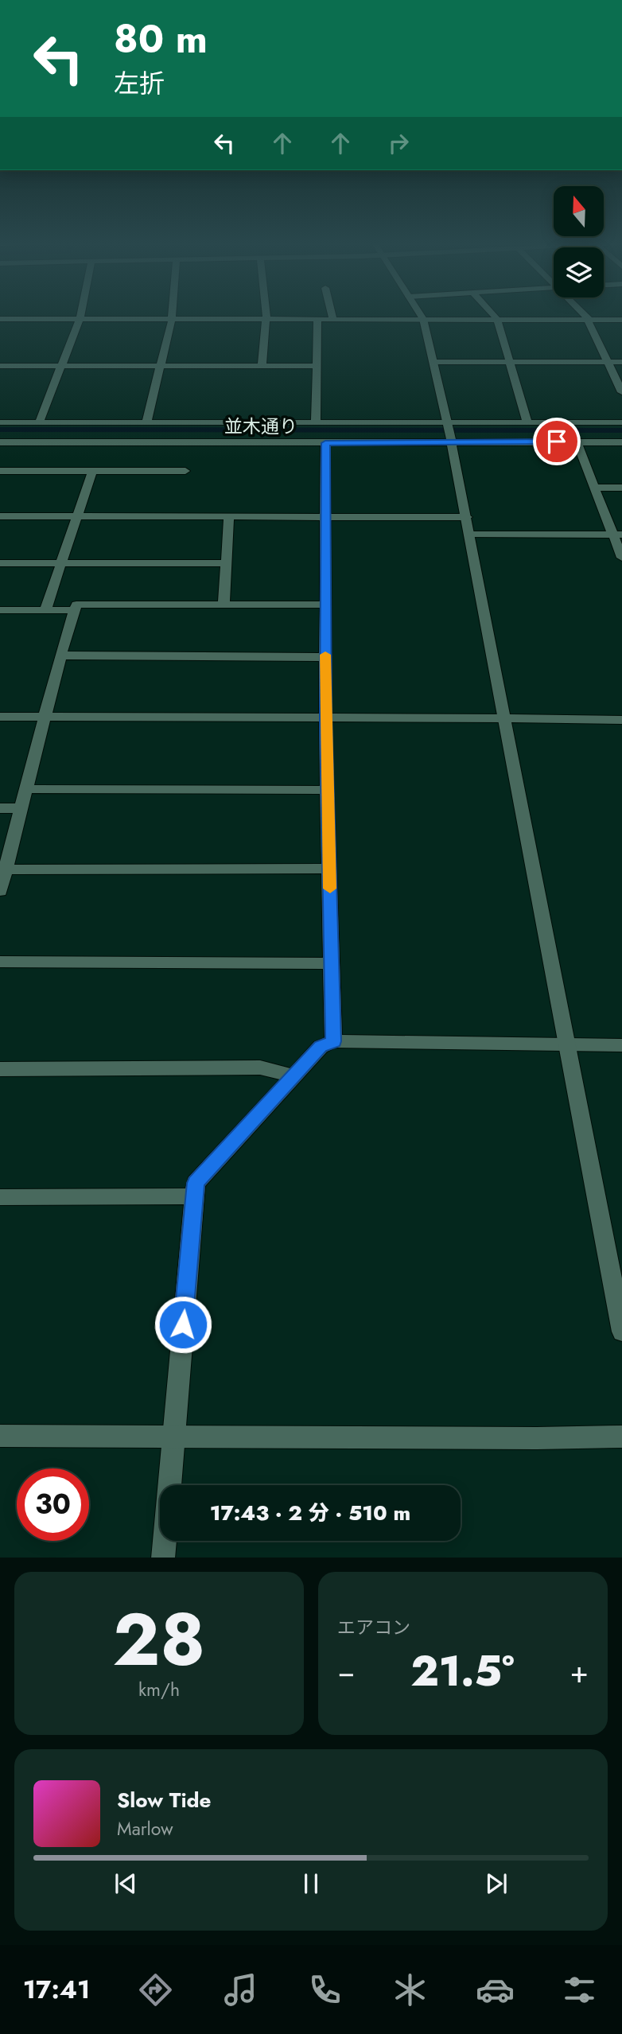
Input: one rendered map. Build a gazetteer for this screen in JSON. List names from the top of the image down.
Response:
{
  "streets": {
    "street": ["並木通り"]
  },
  "north": "top",
  "page": {
    "turn": ["80 m", "左折"],
    "limit": "30",
    "trip": "17:43 · 2 分 · 510 m",
    "tile": [
      ["28", "km/h"],
      "エアコン"
    ],
    "heat": ["−", "21.5°", "+"],
    "song": ["Slow Tide", "Marlow"],
    "tabs": "17:41"
  }
}
